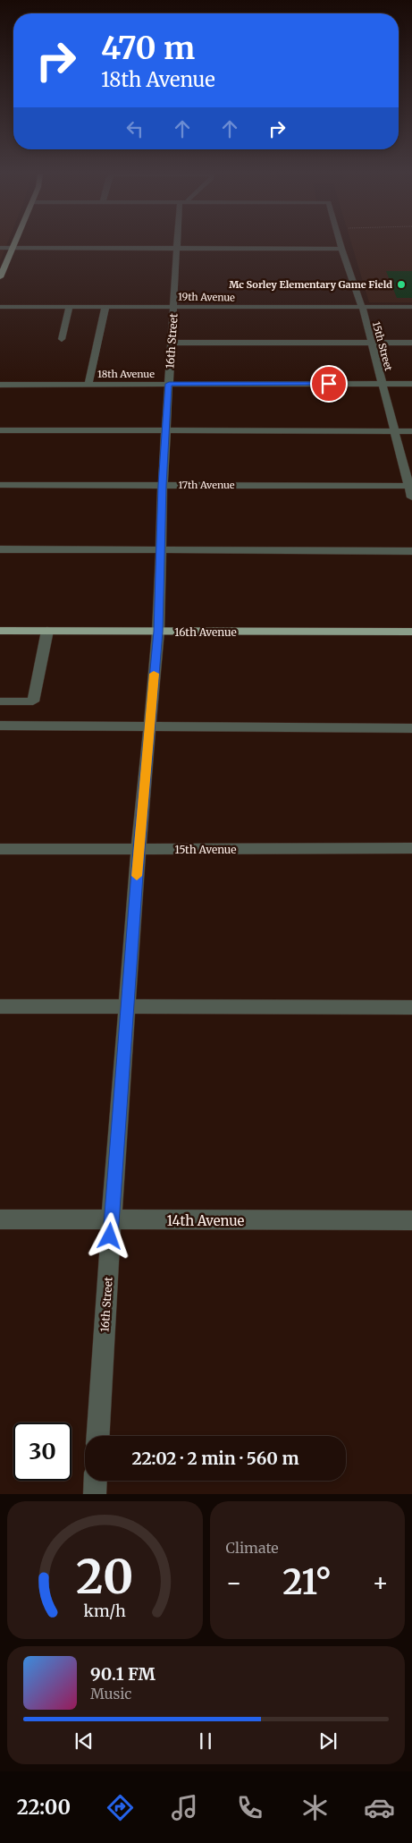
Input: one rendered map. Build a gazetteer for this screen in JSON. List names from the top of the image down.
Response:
{
  "streets": {
    "main road": ["16th Avenue"],
    "street": [
      "19th Avenue",
      "16th Street",
      "15th Street",
      "18th Avenue",
      "17th Avenue",
      "15th Avenue",
      "14th Avenue"
    ]
  },
  "crossings": [
    ["19th Avenue", "16th Street"],
    ["19th Avenue", "15th Street"],
    ["16th Street", "18th Avenue"],
    ["16th Street", "17th Avenue"],
    ["16th Street", "16th Avenue"],
    ["16th Street", "15th Avenue"],
    ["16th Street", "14th Avenue"],
    ["15th Street", "18th Avenue"],
    ["15th Street", "17th Avenue"]
  ],
  "places": ["Mc Sorley Elementary Game Field"],
  "page": {
    "turn": ["470 m", "18th Avenue"],
    "limit": "30",
    "trip": "22:02 · 2 min · 560 m",
    "tile": "Climate",
    "heat": ["−", "21°", "+"],
    "song": ["90.1 FM", "Music"],
    "tabs": "22:00",
    "gauge": ["20", "km/h"]
  }
}
